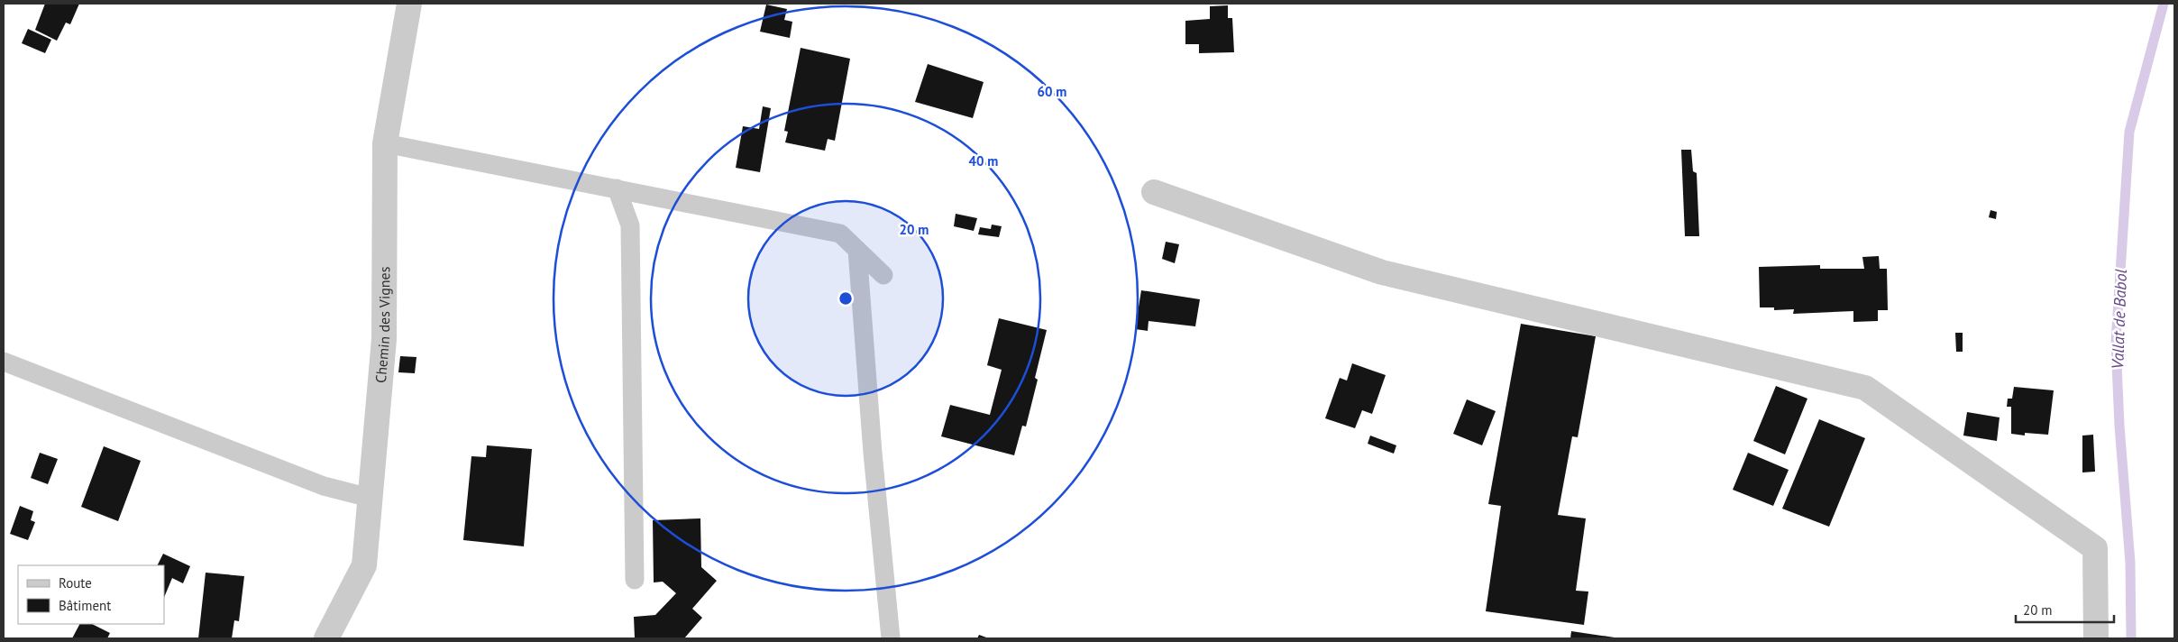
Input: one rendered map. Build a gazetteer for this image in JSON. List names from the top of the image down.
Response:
{
  "streets": {
    "street": ["Chemin des Vignes"]
  },
  "water": ["Vallat de Babol"],
  "legend": ["Route", "Bâtiment"],
  "scale_bar": "20 m",
  "rings": ["60 m", "40 m", "20 m"]
}
